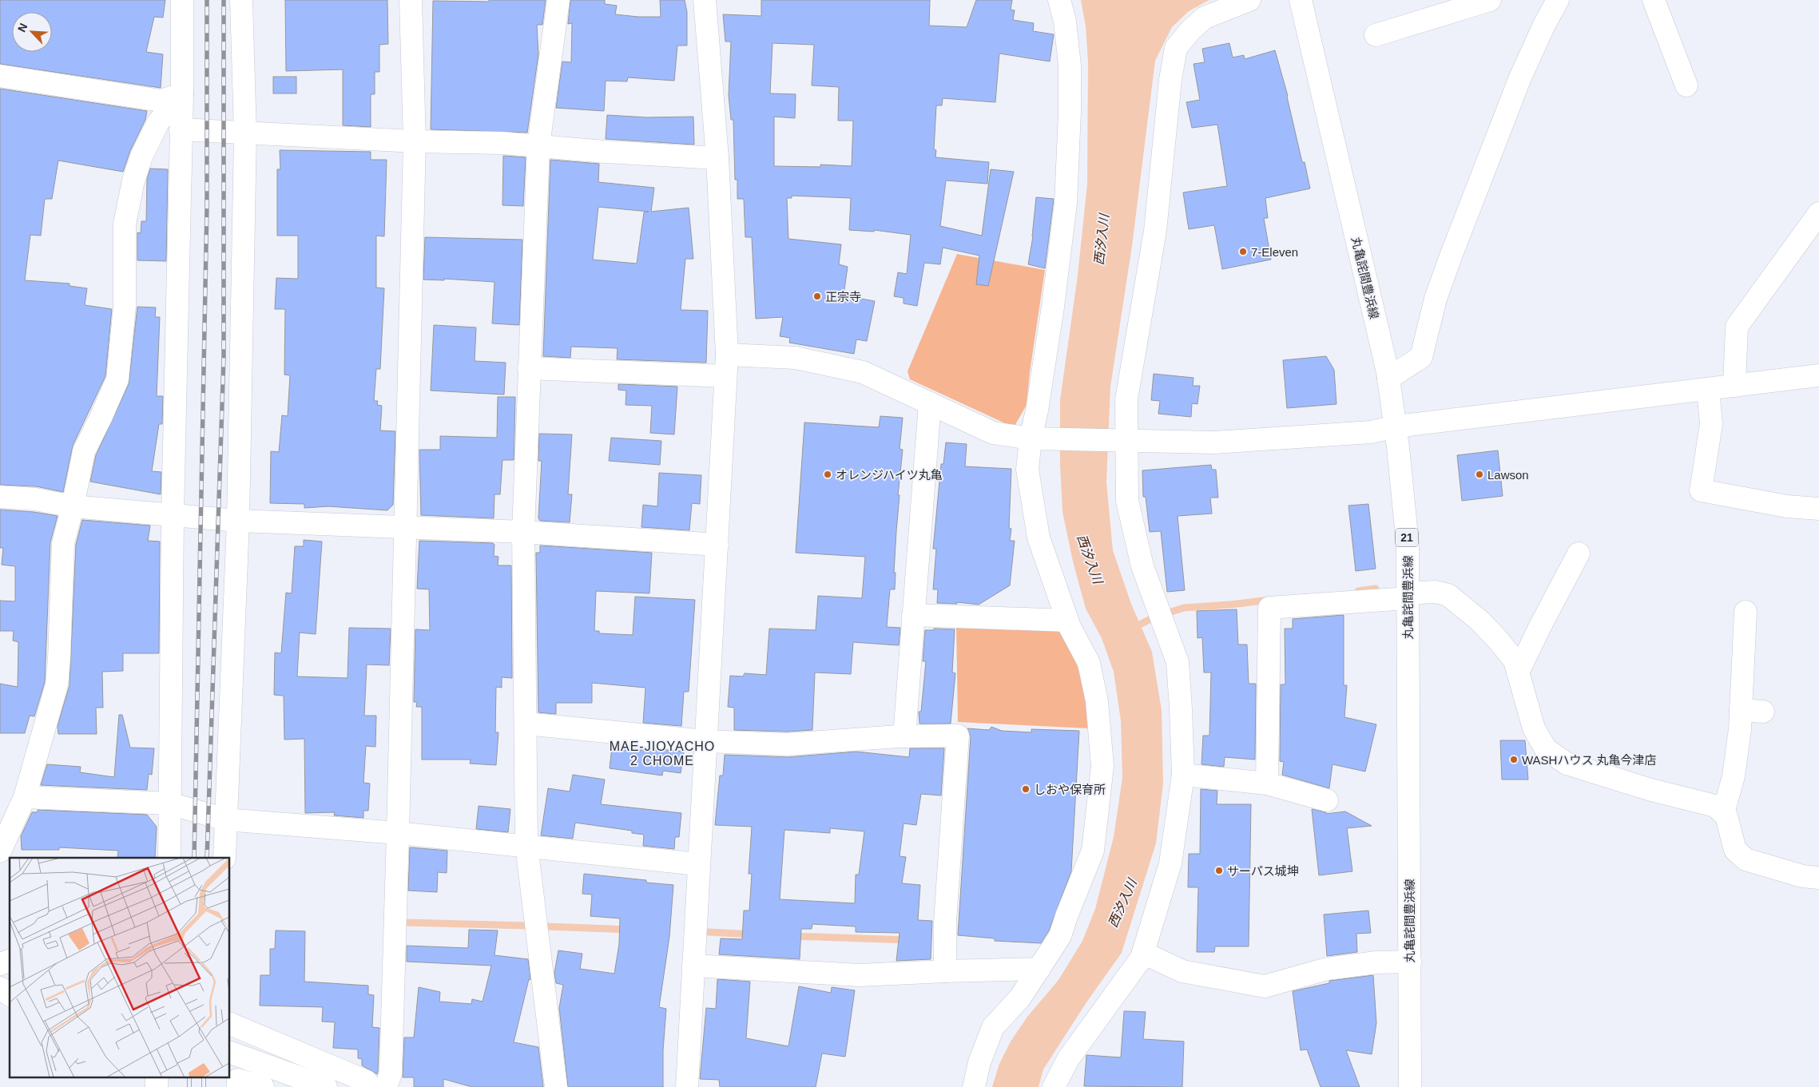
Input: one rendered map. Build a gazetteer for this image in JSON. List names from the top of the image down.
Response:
{
  "streets": {
    "street": ["丸亀詫間豊浜線", "21"]
  },
  "districts": ["MAE-JIOYACHO 2 CHOME"],
  "water": ["西汐入川"],
  "places": [
    "7-Eleven",
    "正宗寺",
    "オレンジハイツ丸亀",
    "Lawson",
    "WASHハウス 丸亀今津店",
    "しおや保育所",
    "サーパス城坤"
  ],
  "north": "top left"
}
